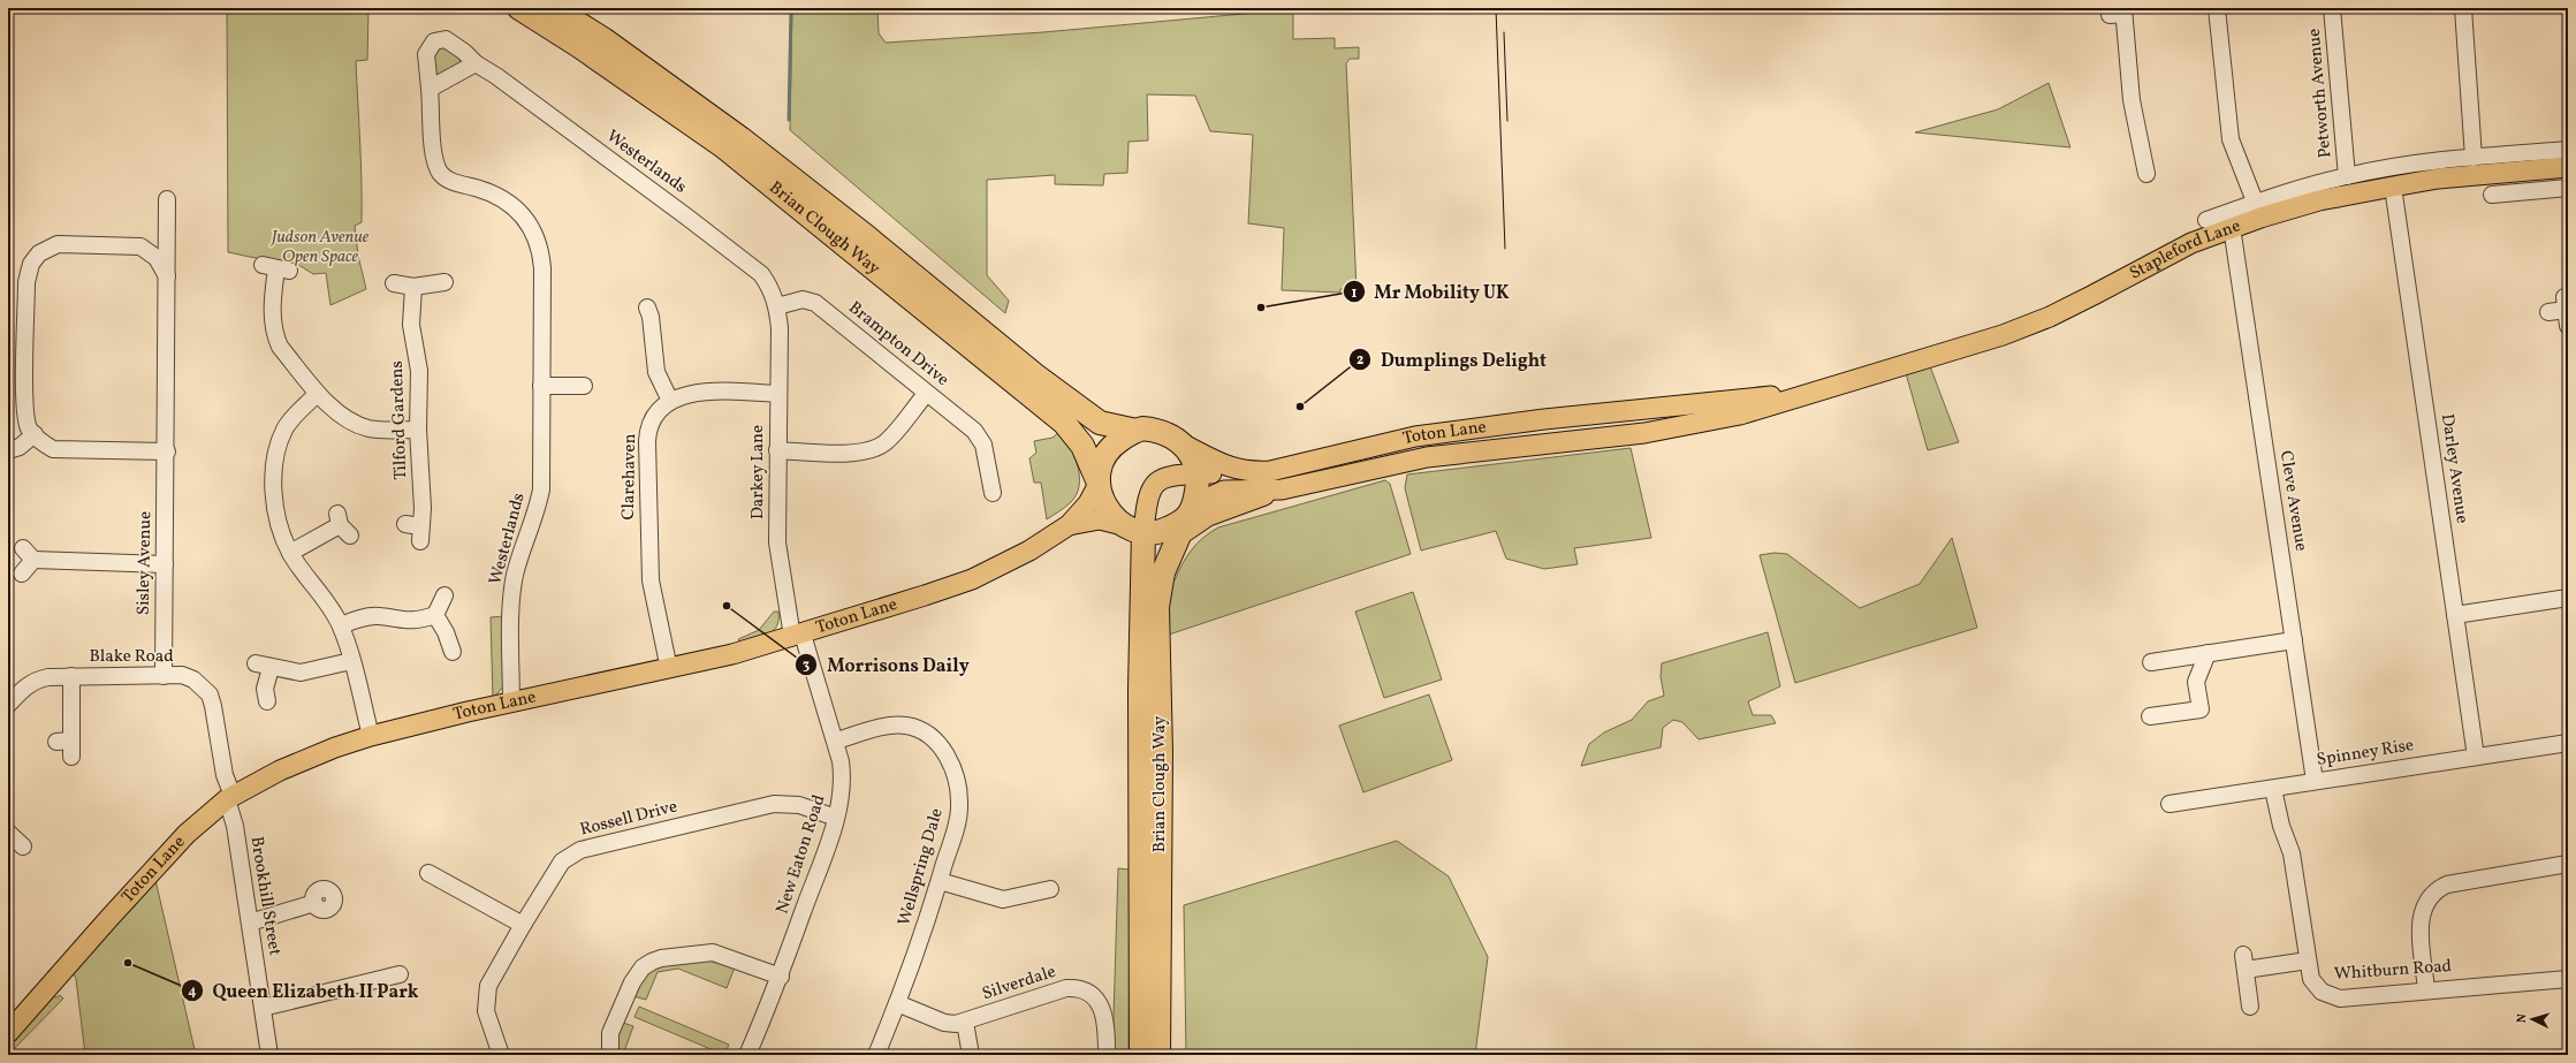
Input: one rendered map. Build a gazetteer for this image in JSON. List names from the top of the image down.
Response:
{
  "streets": {
    "highway": ["Brian Clough Way"],
    "main road": ["Stapleford Lane", "Toton Lane"],
    "street": [
      "Petworth Avenue",
      "Westerlands",
      "Brampton Drive",
      "Tilford Gardens",
      "Darley Avenue",
      "Darkey Lane",
      "Clarehaven",
      "Cleve Avenue",
      "Sisley Avenue",
      "Blake Road",
      "Spinney Rise",
      "Rossell Drive",
      "New Eaton Road",
      "Wellspring Dale",
      "Brookhill Street",
      "Whitburn Road",
      "Silverdale"
    ]
  },
  "crossings": [
    ["Petworth Avenue", "Stapleford Lane"],
    ["Westerlands", "Brampton Drive"],
    ["Westerlands", "Toton Lane"],
    ["Westerlands", "Darkey Lane"],
    ["Brian Clough Way", "Toton Lane"],
    ["Stapleford Lane", "Toton Lane"],
    ["Stapleford Lane", "Darley Avenue"],
    ["Stapleford Lane", "Cleve Avenue"],
    ["Brampton Drive", "Darkey Lane"],
    ["Toton Lane", "Darkey Lane"],
    ["Toton Lane", "Clarehaven"],
    ["Toton Lane", "Blake Road"],
    ["Toton Lane", "New Eaton Road"],
    ["Toton Lane", "Brookhill Street"],
    ["Darley Avenue", "Spinney Rise"],
    ["Darkey Lane", "New Eaton Road"],
    ["Cleve Avenue", "Spinney Rise"],
    ["Sisley Avenue", "Blake Road"],
    ["Blake Road", "Brookhill Street"],
    ["Spinney Rise", "Whitburn Road"],
    ["Rossell Drive", "New Eaton Road"],
    ["New Eaton Road", "Wellspring Dale"],
    ["Wellspring Dale", "Silverdale"]
  ],
  "parks": ["Judson Avenue Open Space"],
  "places": [
    "Mr Mobility UK",
    "Dumplings Delight",
    "Morrisons Daily",
    "Queen Elizabeth II Park"
  ],
  "north": "left"
}
